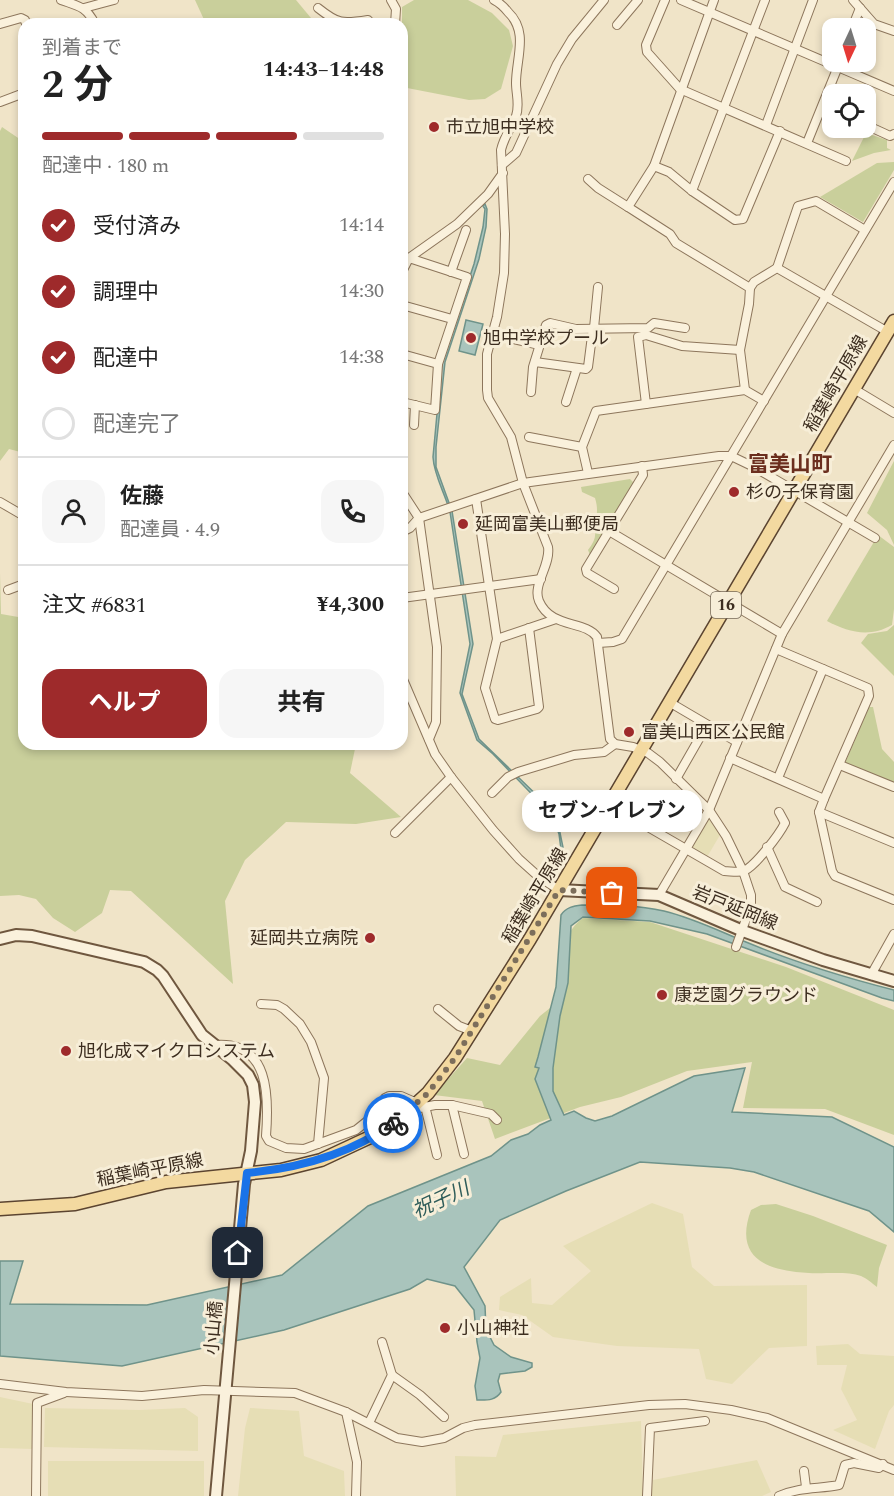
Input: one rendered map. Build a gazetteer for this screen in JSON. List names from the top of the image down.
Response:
{
  "streets": {
    "main road": ["稲葉崎平原線", "16"],
    "street": ["岩戸延岡線", "小山橋"]
  },
  "crossings": [
    ["稲葉崎平原線", "岩戸延岡線"],
    ["稲葉崎平原線", "小山橋"]
  ],
  "districts": ["富美山町"],
  "water": ["祝子川"],
  "places": [
    "市立旭中学校",
    "旭中学校プール",
    "杉の子保育園",
    "延岡富美山郵便局",
    "富美山西区公民館",
    "セブン-イレブン",
    "延岡共立病院",
    "康芝園グラウンド",
    "旭化成マイクロシステム",
    "小山神社"
  ],
  "north": "bottom",
  "page": {
    "heading": ["2 分", "到着まで", "14:43–14:48"],
    "panel": [
      "佐藤",
      "配達員 · 4.9",
      "注文 #6831",
      "¥4,300"
    ],
    "bar": "配達中 · 180 m",
    "list": [
      ["受付済み", "14:14"],
      ["調理中", "14:30"],
      ["配達中", "14:38"],
      "配達完了"
    ],
    "buttons": ["ヘルプ", "共有"],
    "bubble": "セブン-イレブン"
  }
}
